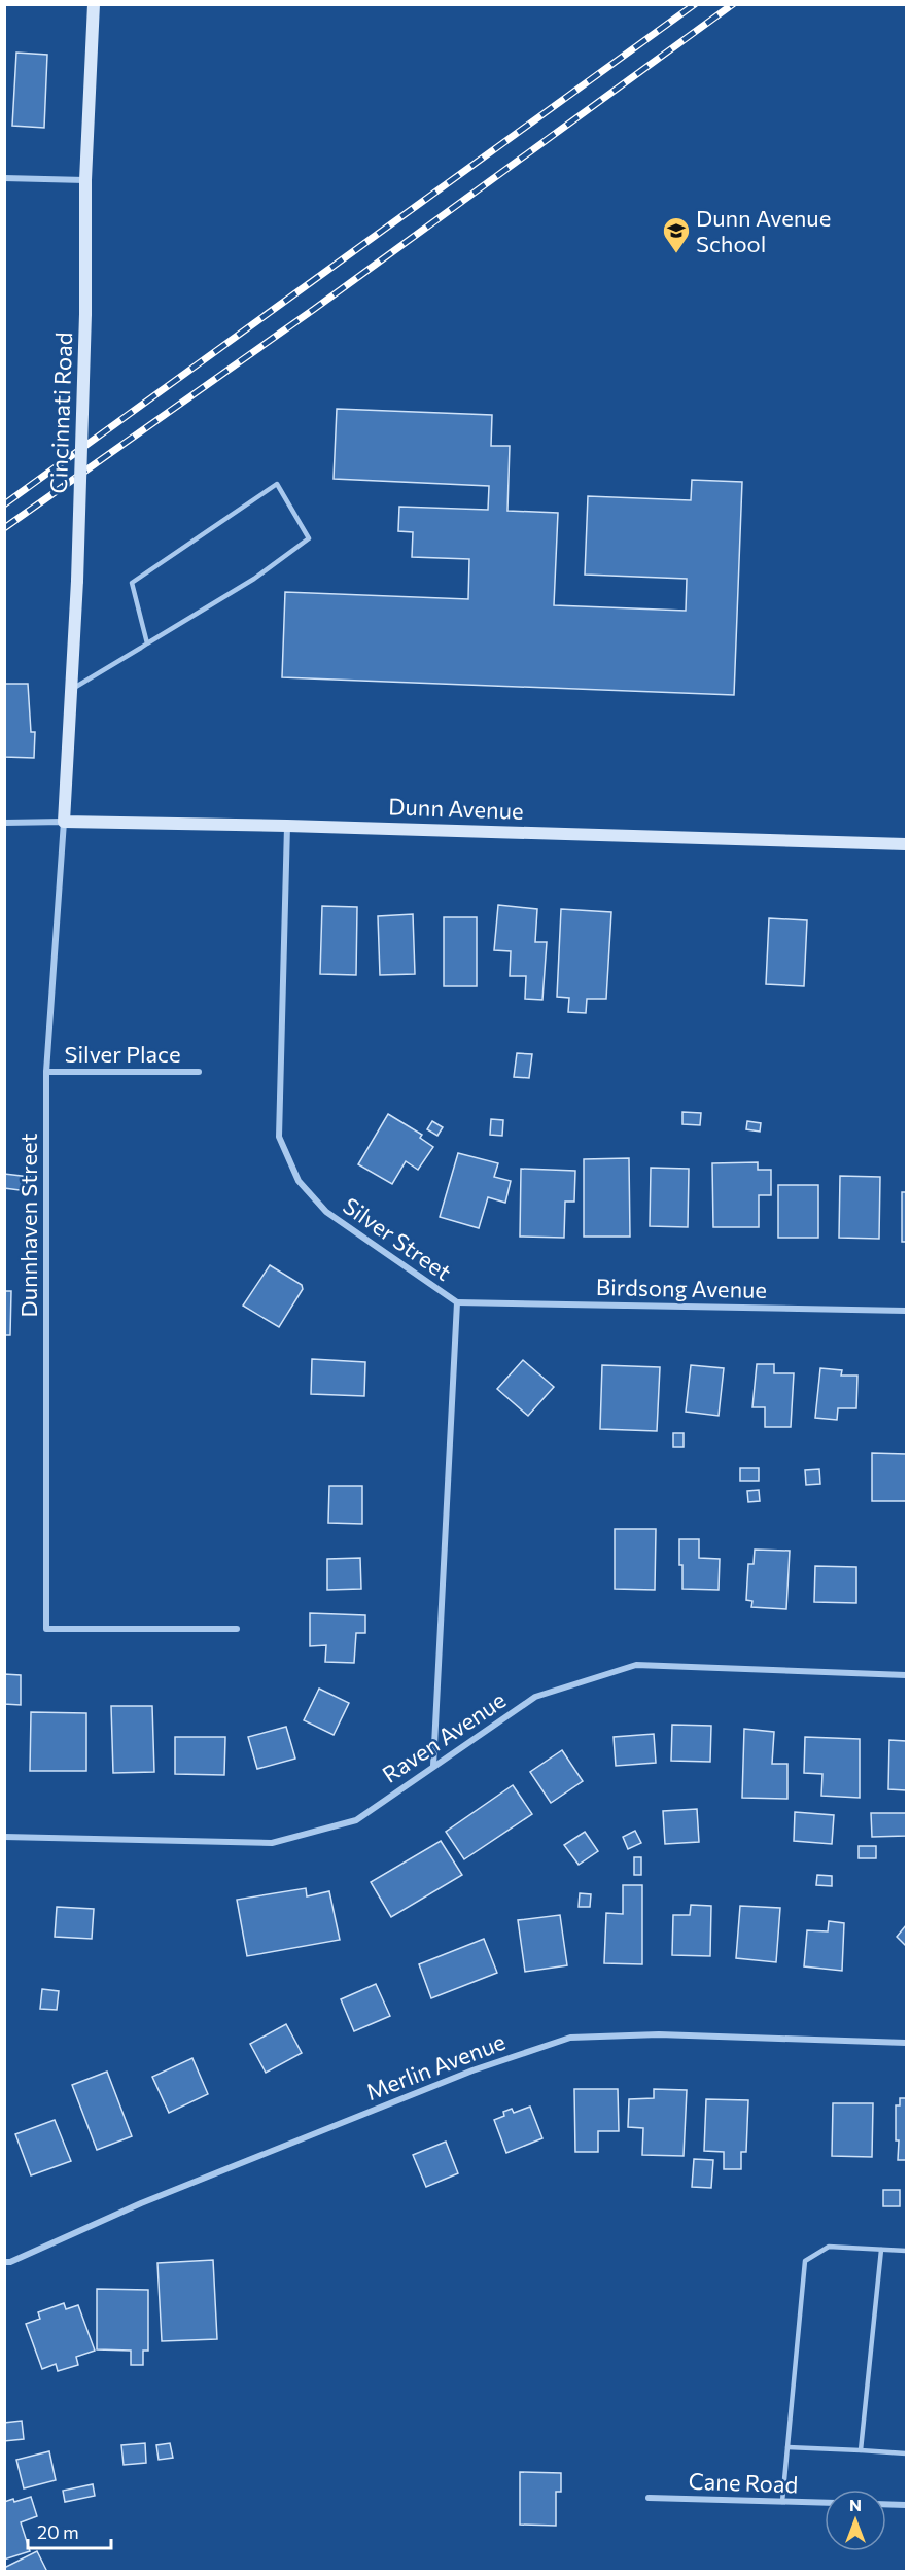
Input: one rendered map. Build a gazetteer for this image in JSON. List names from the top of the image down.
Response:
{
  "streets": {
    "street": [
      "Cincinnati Road",
      "Dunn Avenue",
      "Silver Place",
      "Dunnhaven Street",
      "Silver Street",
      "Birdsong Avenue",
      "Raven Avenue",
      "Merlin Avenue",
      "Cane Road"
    ]
  },
  "crossings": [
    ["Cincinnati Road", "Dunn Avenue"],
    ["Cincinnati Road", "Dunnhaven Street"],
    ["Dunn Avenue", "Dunnhaven Street"],
    ["Dunn Avenue", "Silver Street"],
    ["Silver Place", "Dunnhaven Street"],
    ["Silver Street", "Birdsong Avenue"],
    ["Silver Street", "Raven Avenue"]
  ],
  "places": {
    "school or university": ["Dunn Avenue School"]
  },
  "scale_bar": "20 m",
  "north": "top"
}
